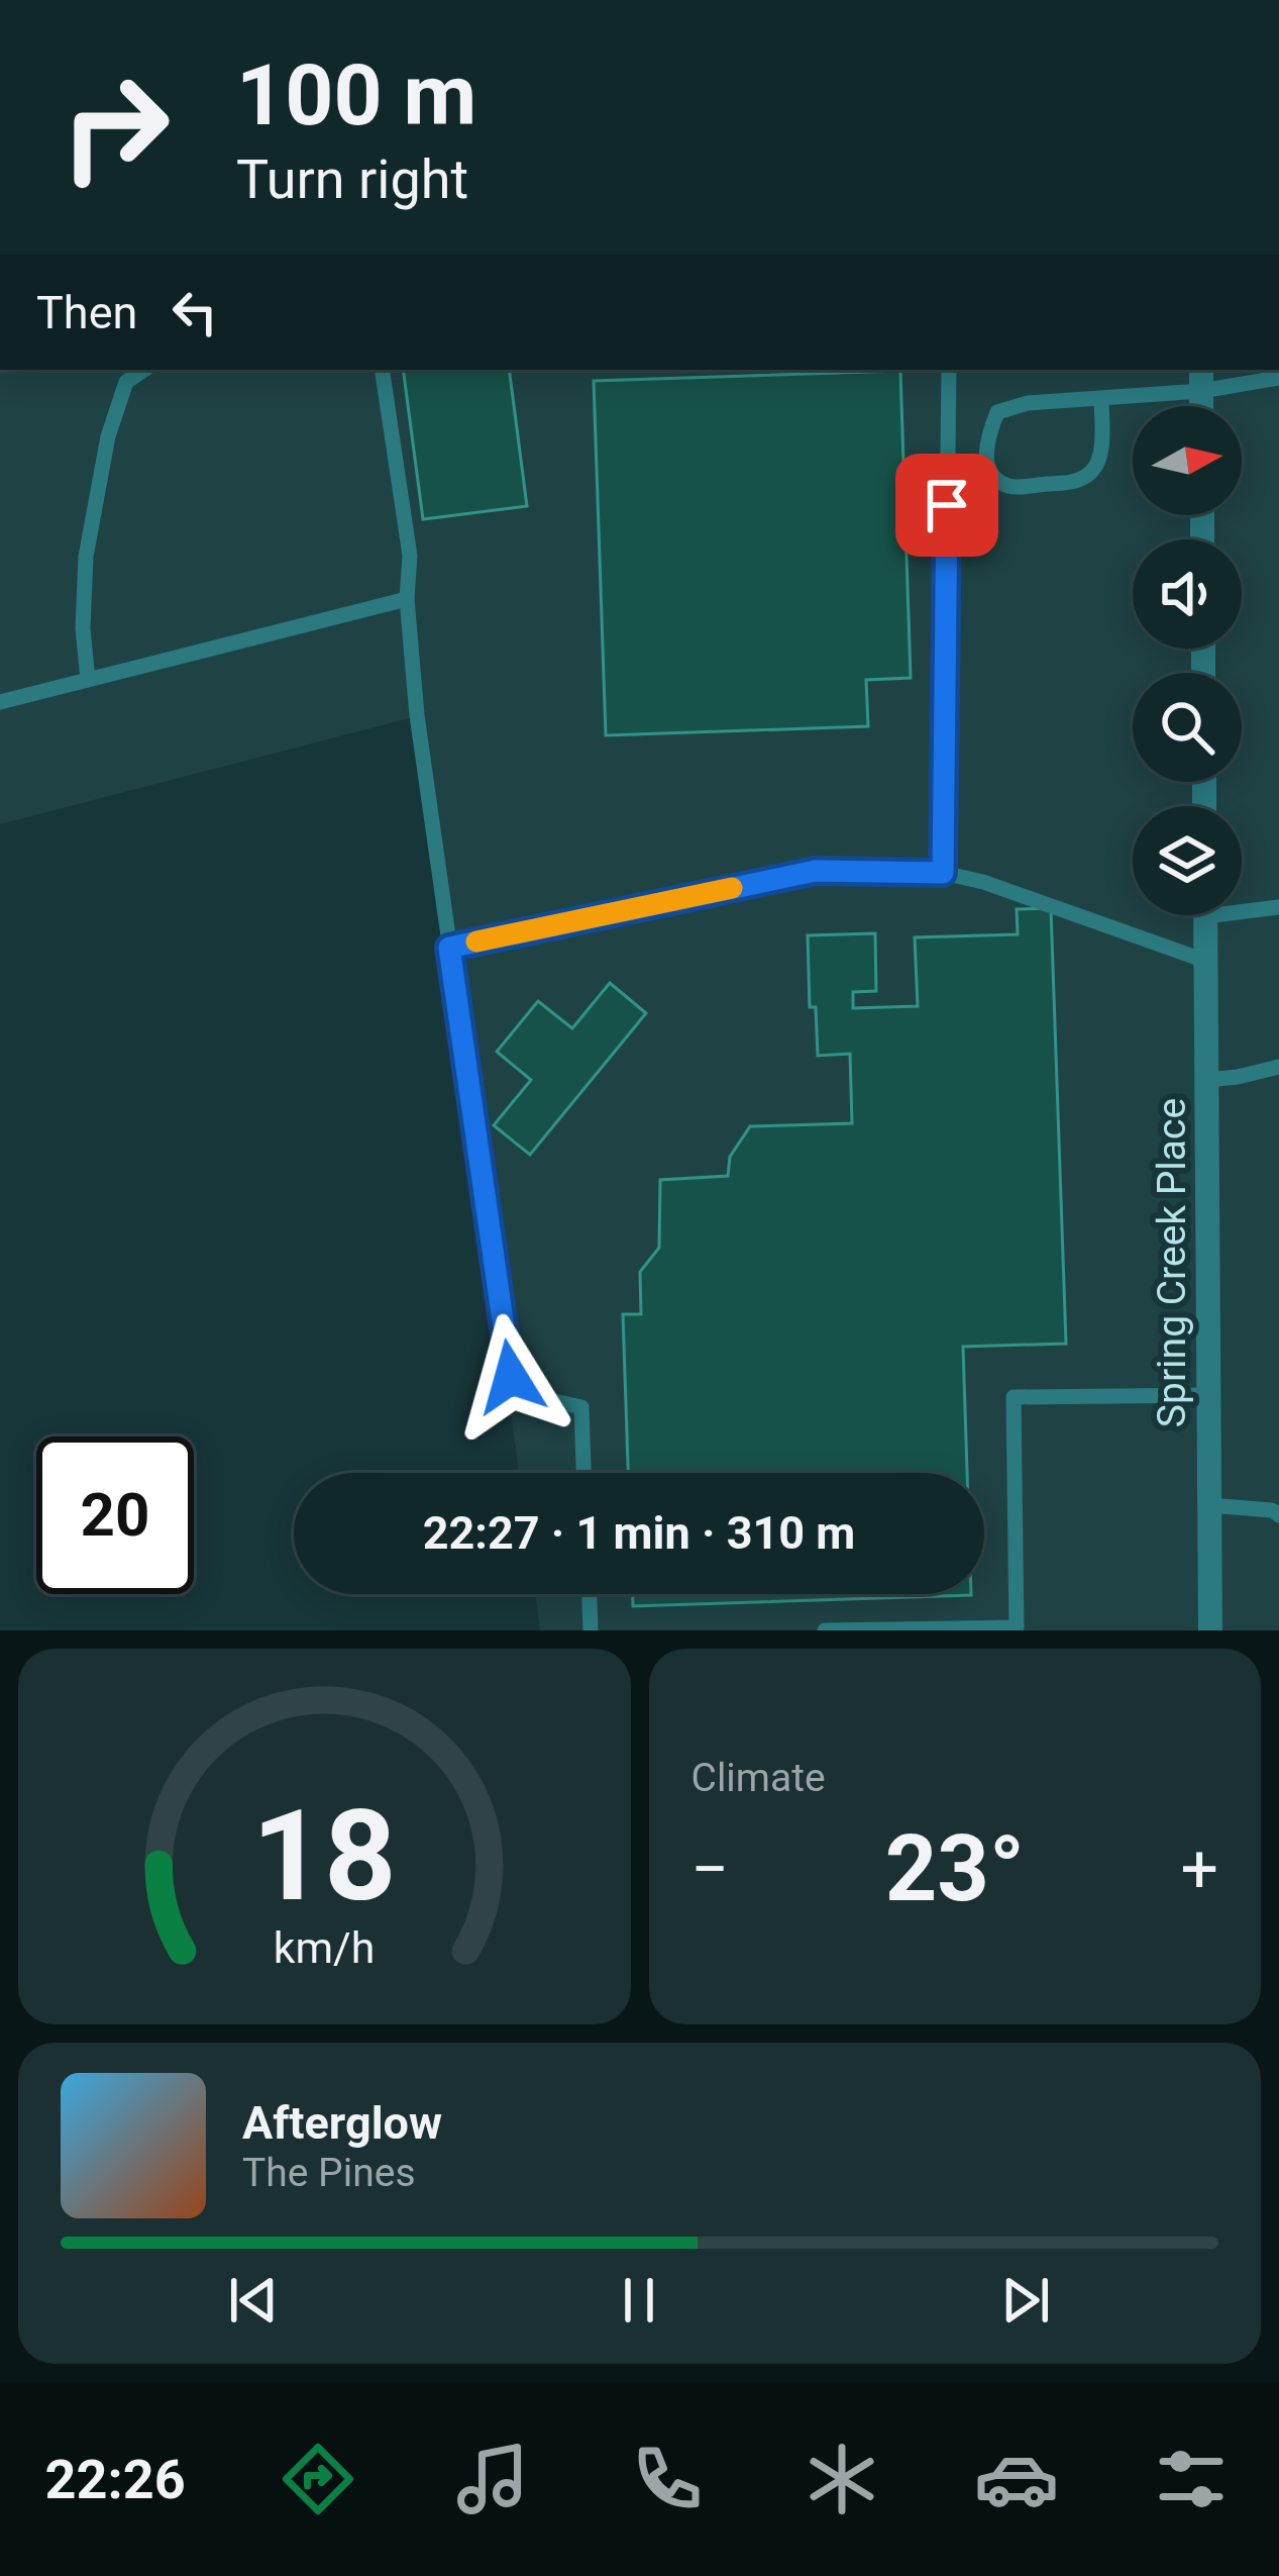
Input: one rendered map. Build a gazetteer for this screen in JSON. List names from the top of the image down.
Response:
{
  "streets": {
    "street": ["Spring Creek Place"]
  },
  "north": "right",
  "page": {
    "turn": ["100 m", "Turn right"],
    "then": "Then",
    "limit": "20",
    "trip": "22:27 · 1 min · 310 m",
    "tile": "Climate",
    "heat": ["−", "23°", "+"],
    "song": ["Afterglow", "The Pines"],
    "tabs": "22:26",
    "gauge": ["18", "km/h"]
  }
}
